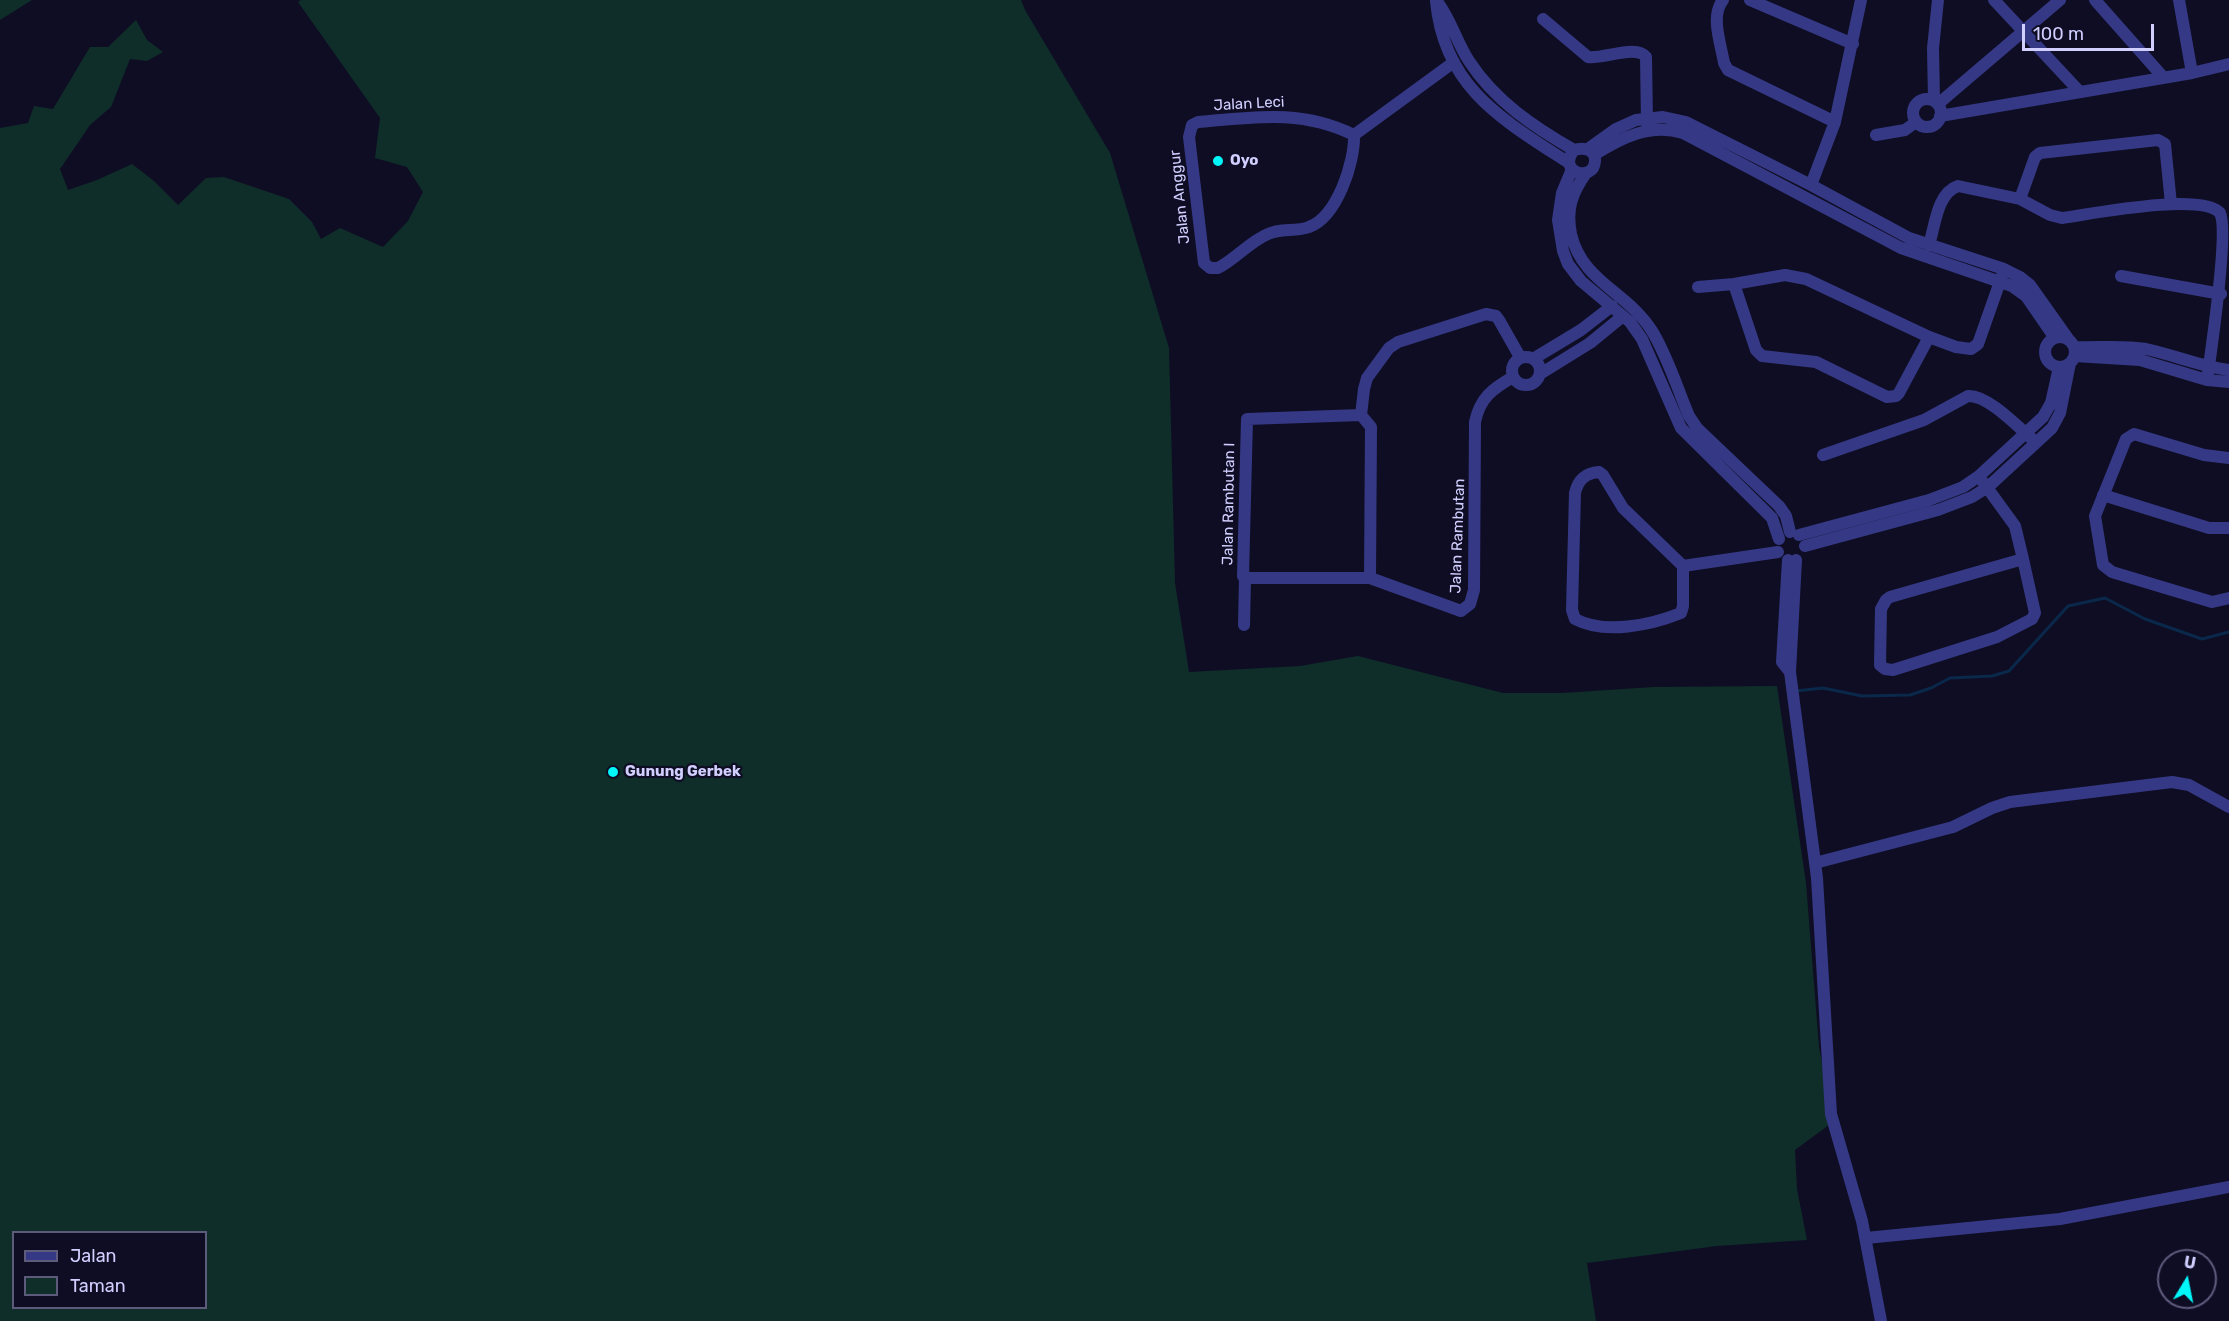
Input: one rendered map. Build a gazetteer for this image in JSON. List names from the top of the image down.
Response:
{
  "streets": {
    "street": [
      "Jalan Leci",
      "Jalan Anggur",
      "Jalan Rambutan I",
      "Jalan Rambutan"
    ]
  },
  "crossings": [
    ["Jalan Leci", "Jalan Anggur"],
    ["Jalan Rambutan I", "Jalan Rambutan"]
  ],
  "places": ["Oyo", "Gunung Gerbek"],
  "legend": ["Jalan", "Taman"],
  "scale_bar": "100 m",
  "north": "top"
}
